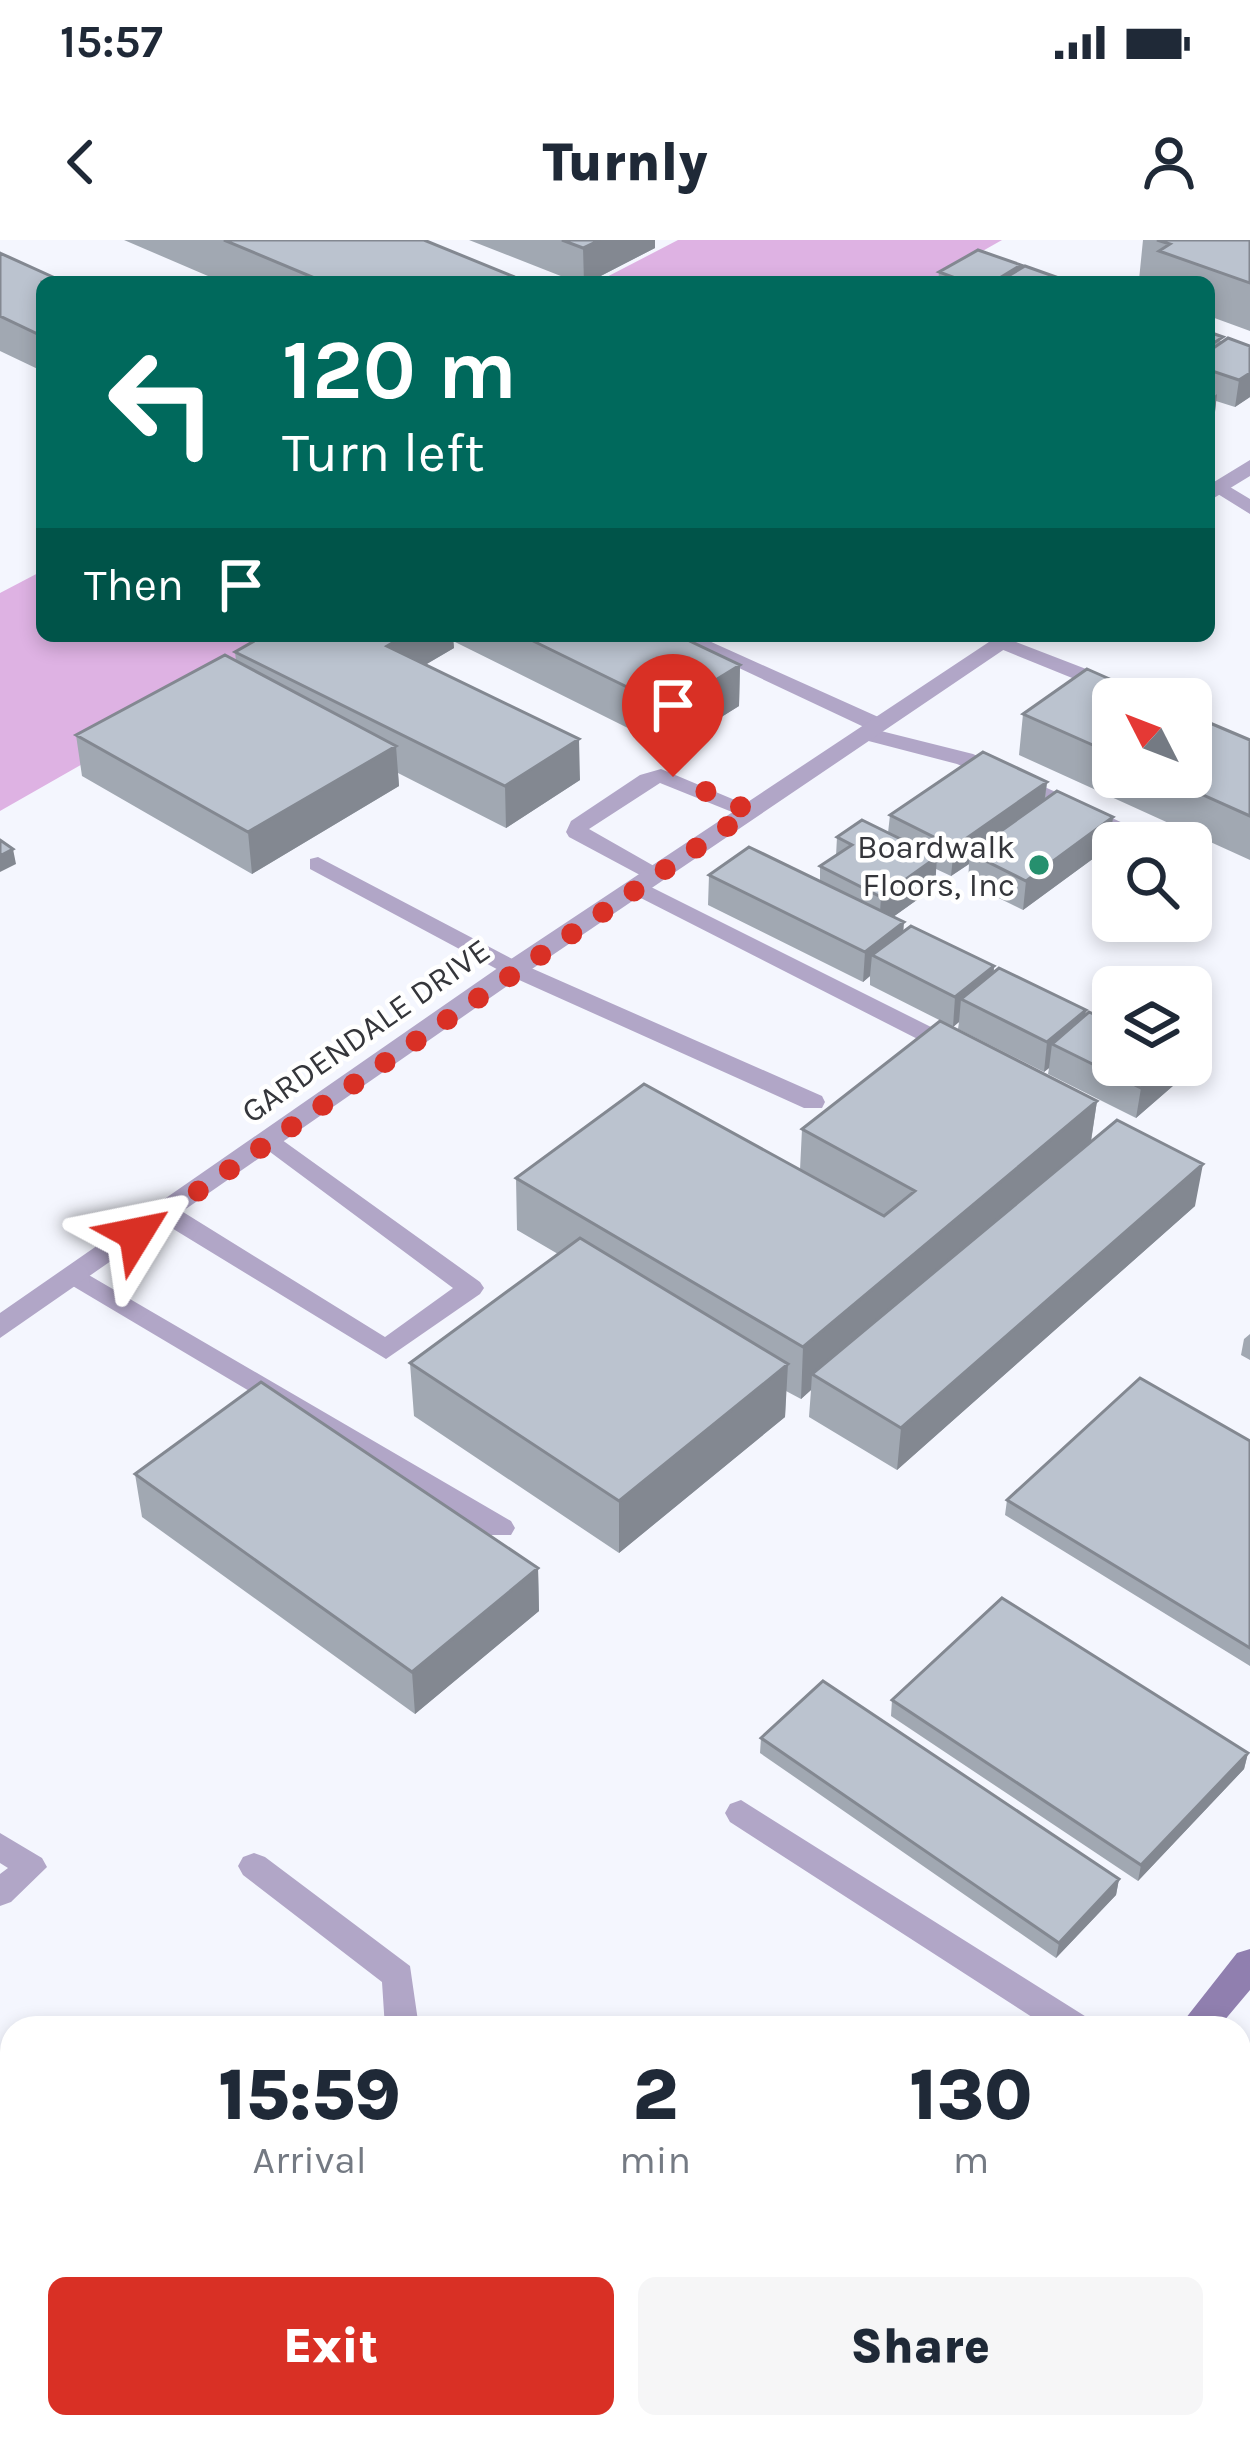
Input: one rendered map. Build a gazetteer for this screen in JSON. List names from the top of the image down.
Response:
{
  "streets": {
    "street": ["GARDENDALE DRIVE"]
  },
  "places": ["Boardwalk Floors, Inc"],
  "north": "top left",
  "page": {
    "status": "15:57",
    "header": "Turnly",
    "turn": ["120 m", "Turn left"],
    "then": "Then",
    "eta": [
      "15:59",
      "Arrival",
      "2",
      "min",
      "130",
      "m"
    ],
    "buttons": ["Exit", "Share"]
  }
}
